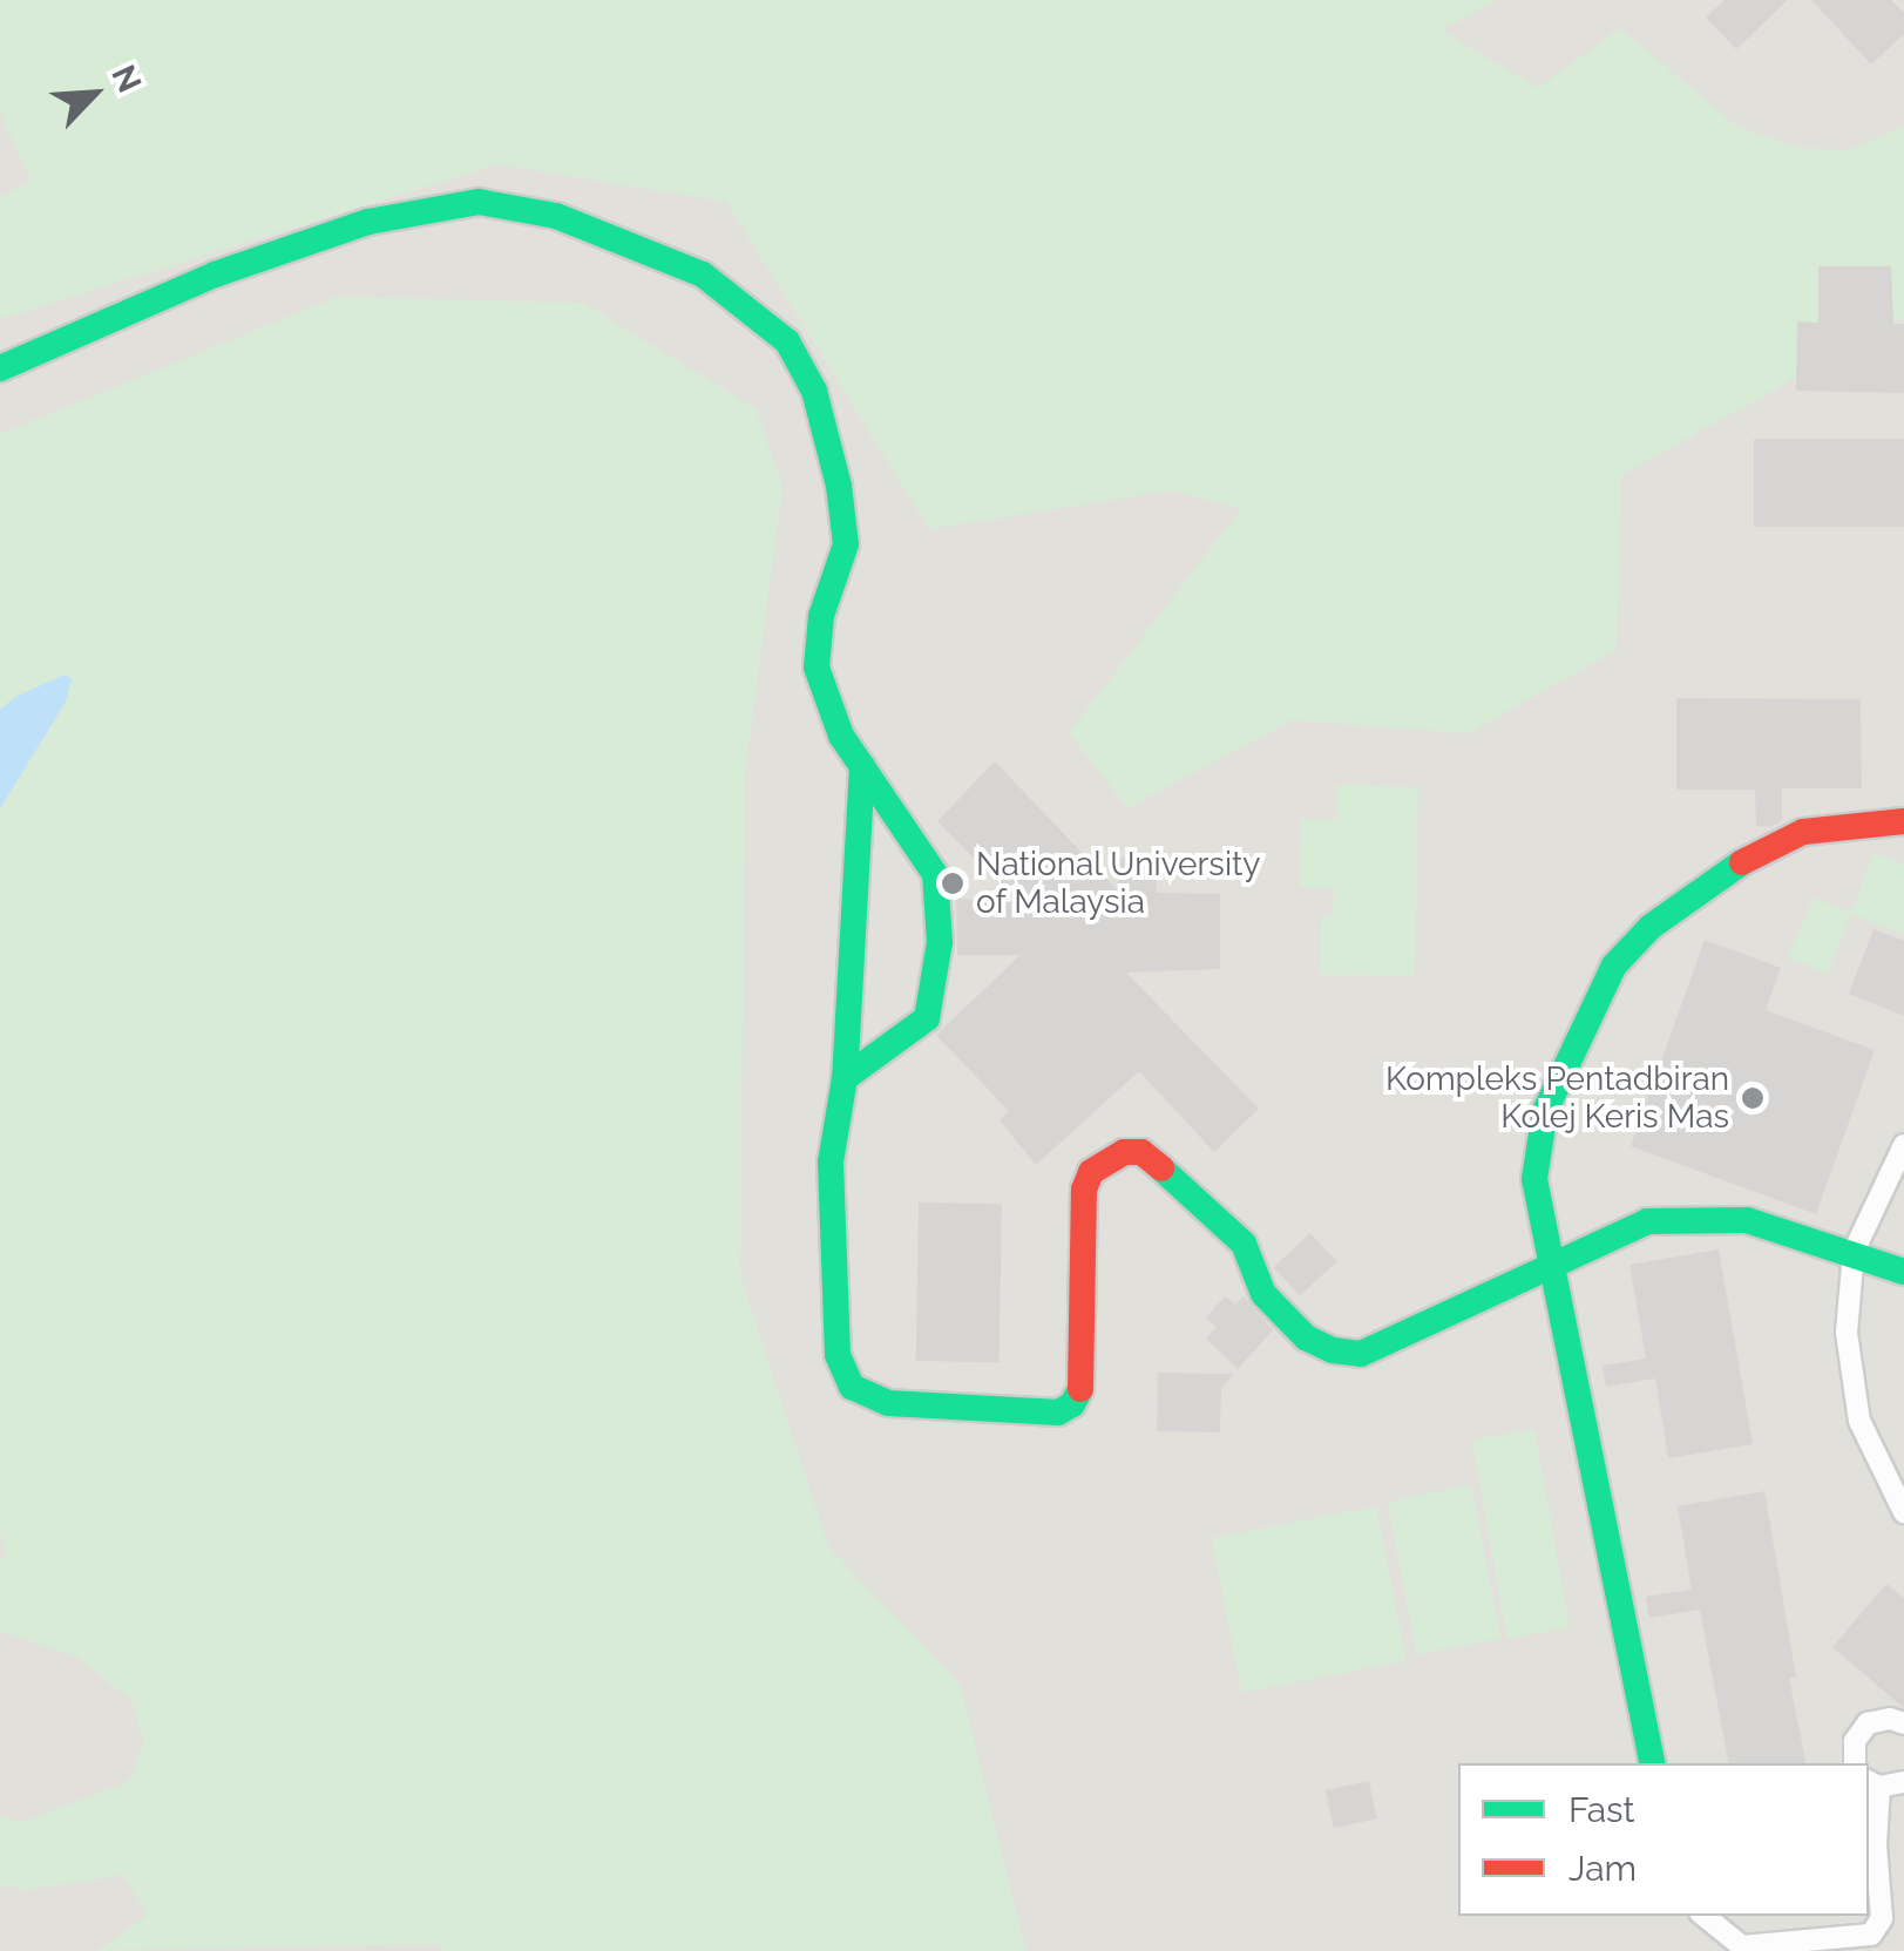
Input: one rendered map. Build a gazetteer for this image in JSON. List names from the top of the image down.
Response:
{
  "places": ["National University of Malaysia", "Kompleks Pentadbiran Kolej Keris Mas"],
  "legend": ["Fast", "Jam"],
  "north": "top right"
}
